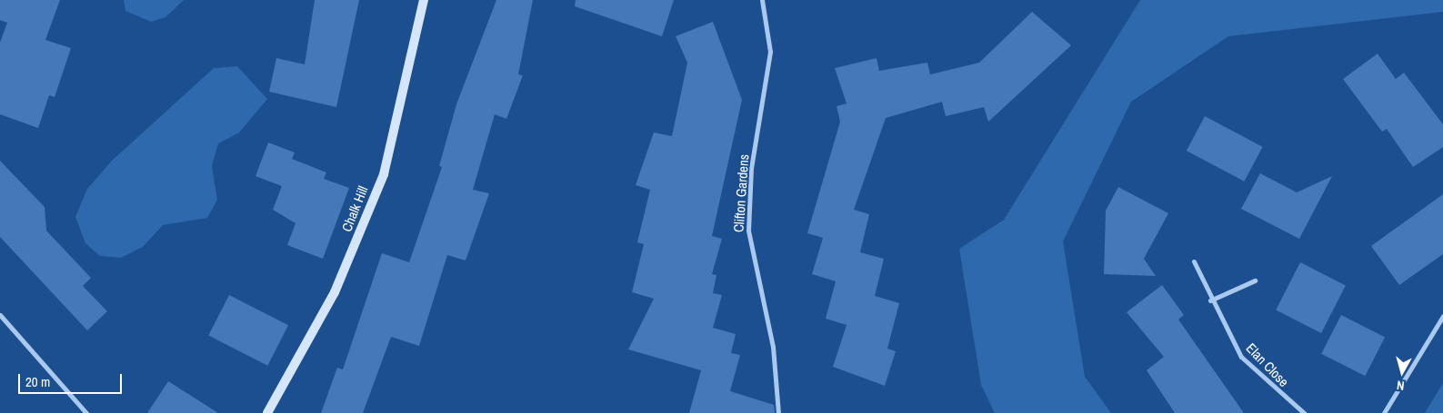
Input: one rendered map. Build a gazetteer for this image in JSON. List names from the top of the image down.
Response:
{
  "streets": {
    "street": ["Clifton Gardens", "Chalk Hill", "Elan Close"]
  },
  "scale_bar": "20 m",
  "north": "bottom"
}
